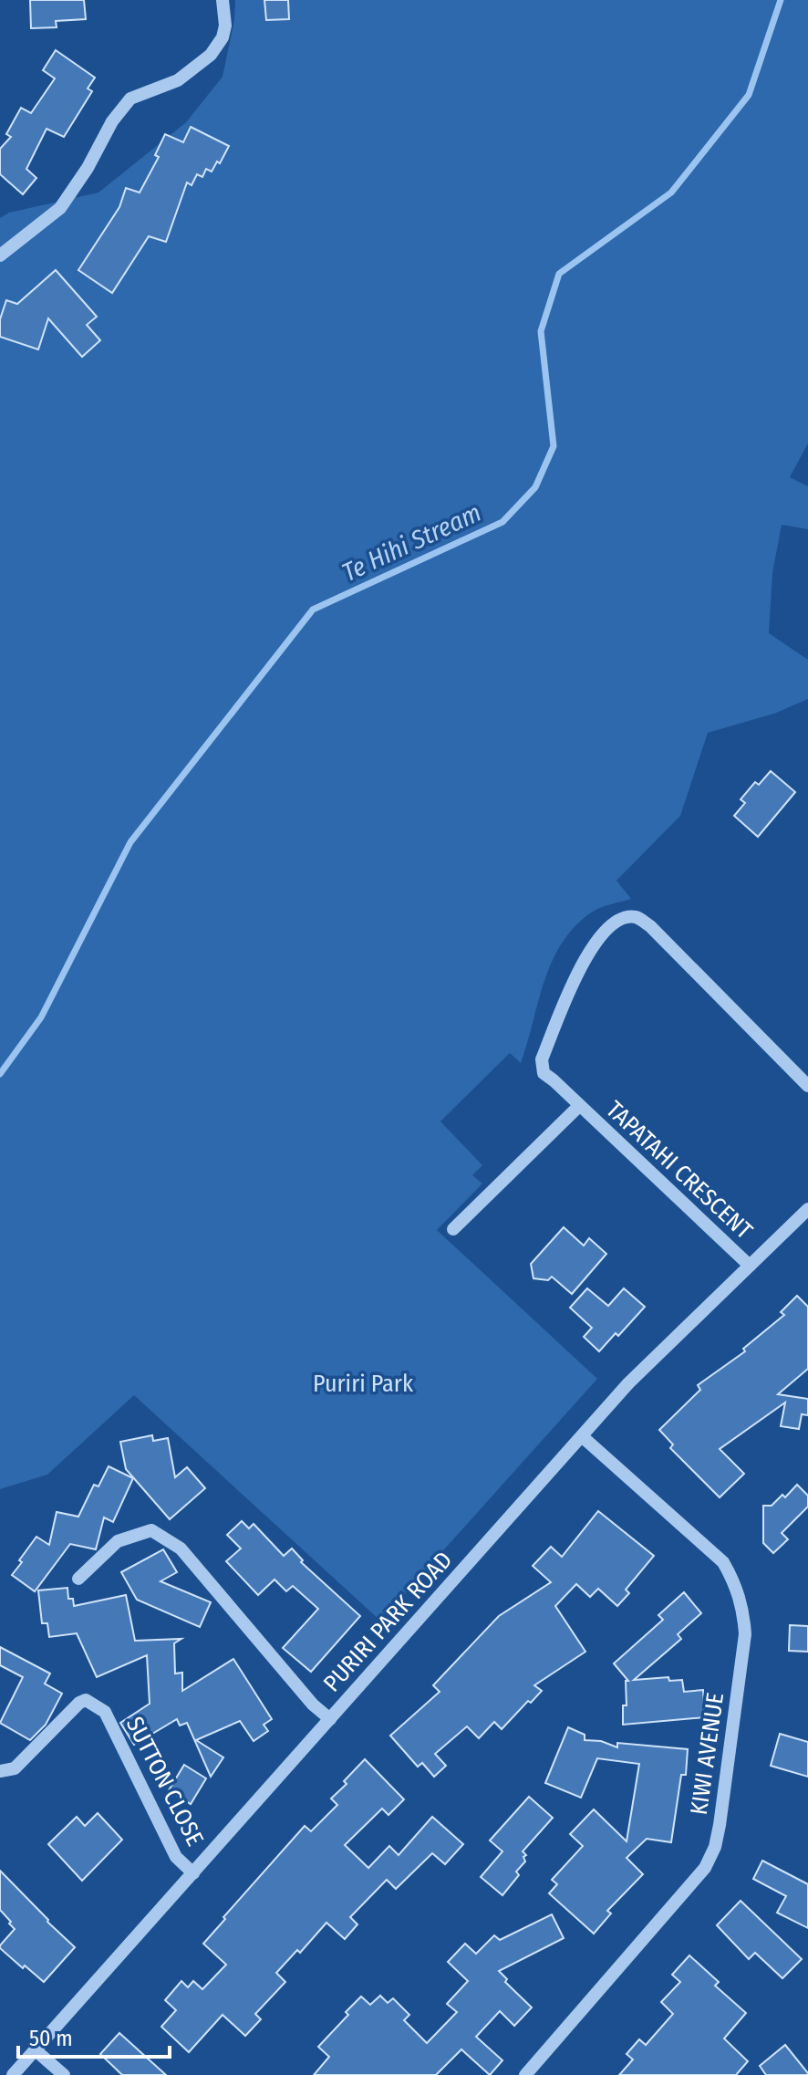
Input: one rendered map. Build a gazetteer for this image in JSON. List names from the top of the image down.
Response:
{
  "streets": {
    "street": [
      "TAPATAHI CRESCENT",
      "PURIRI PARK ROAD",
      "KIWI AVENUE",
      "SUTTON CLOSE"
    ]
  },
  "crossings": [
    ["TAPATAHI CRESCENT", "PURIRI PARK ROAD"],
    ["PURIRI PARK ROAD", "KIWI AVENUE"],
    ["PURIRI PARK ROAD", "SUTTON CLOSE"]
  ],
  "water": ["Te Hihi Stream"],
  "parks": ["Puriri Park"],
  "scale_bar": "50 m"
}
